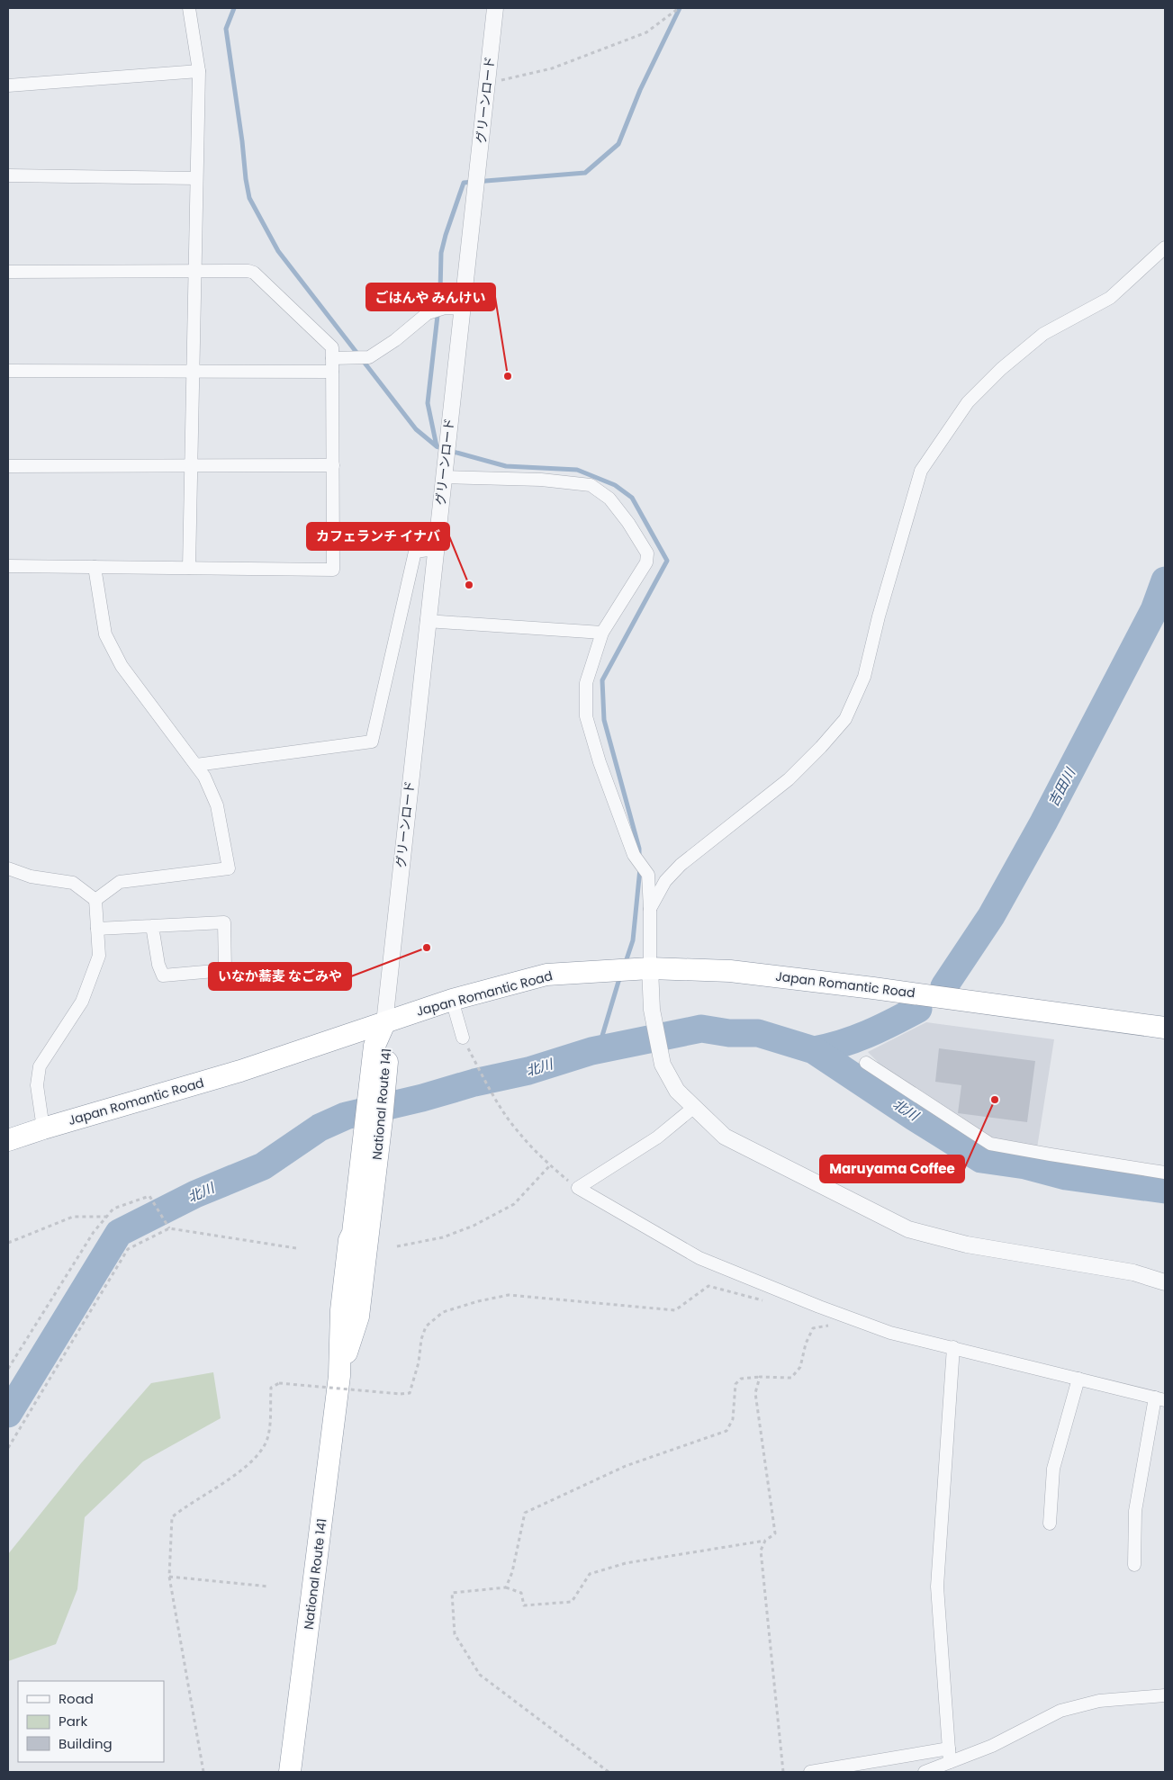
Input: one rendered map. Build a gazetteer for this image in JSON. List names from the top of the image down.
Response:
{
  "streets": {
    "highway": ["Japan Romantic Road", "National Route 141"],
    "street": ["グリーンロード"]
  },
  "crossings": [
    ["グリーンロード", "Japan Romantic Road"],
    ["グリーンロード", "National Route 141"],
    ["Japan Romantic Road", "National Route 141"]
  ],
  "water": ["吉田川", "北川"],
  "places": [
    "ごはんや みんけい",
    "カフェランチ イナバ",
    "いなか蕎麦 なごみや",
    "Maruyama Coffee"
  ],
  "legend": ["Road", "Park", "Building"]
}
